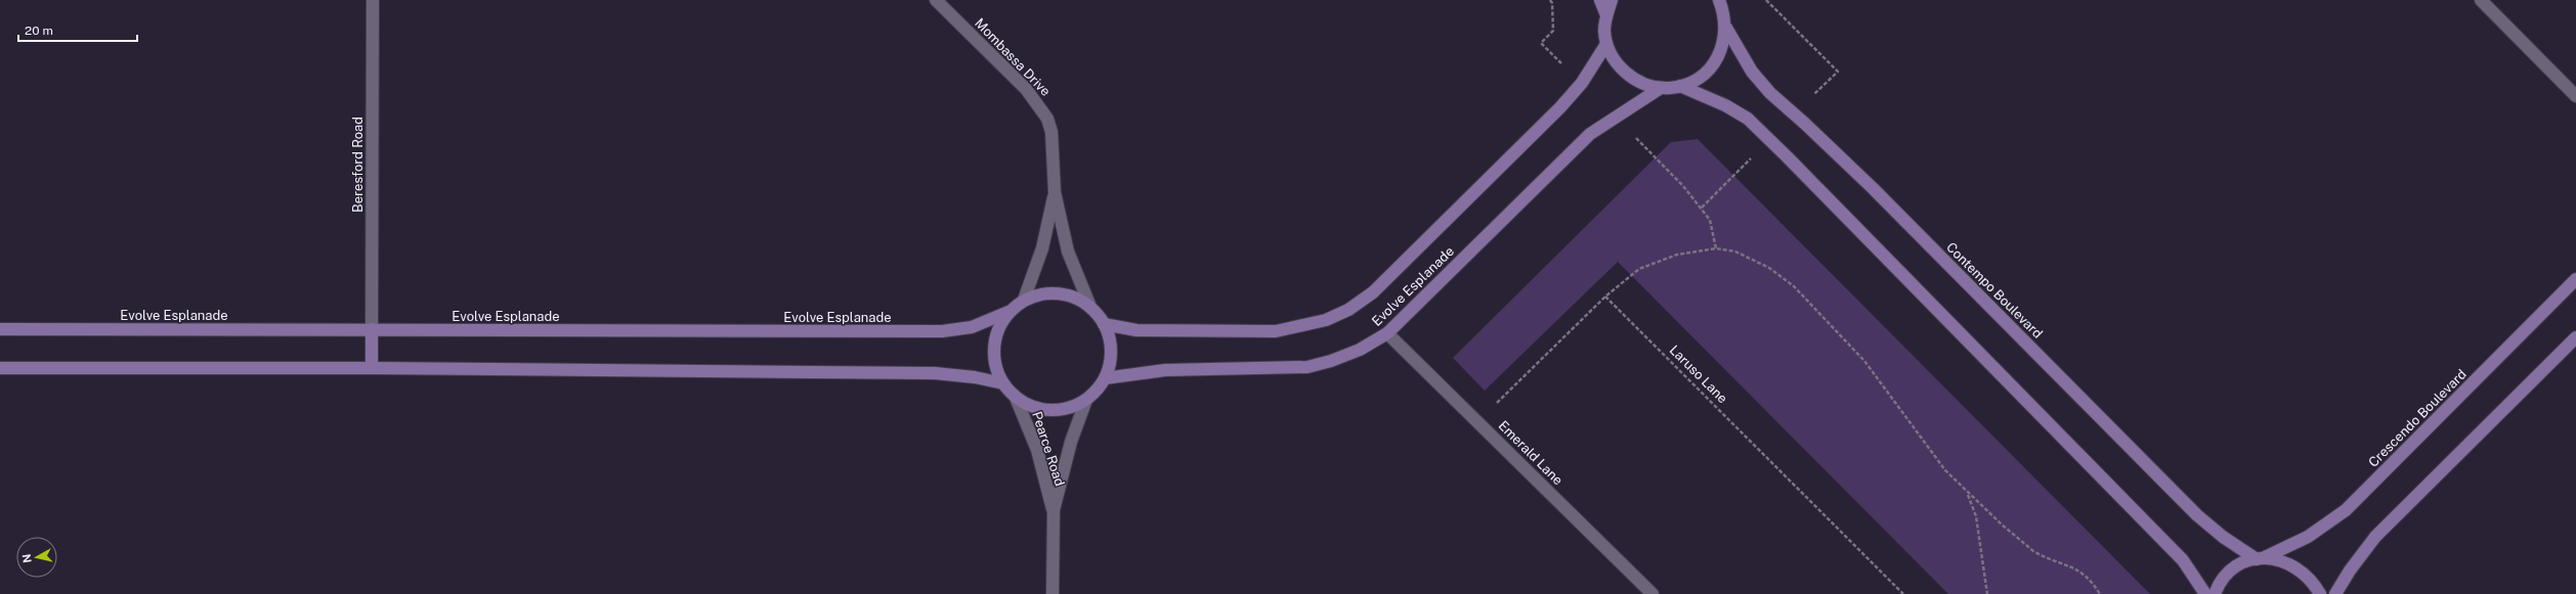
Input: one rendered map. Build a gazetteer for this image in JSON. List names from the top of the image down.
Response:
{
  "streets": {
    "street": [
      "Mombassa Drive",
      "Beresford Road",
      "Evolve Esplanade",
      "Contempo Boulevard",
      "Crescendo Boulevard",
      "Pearce Road",
      "Emerald Lane"
    ],
    "path": ["Laruso Lane"]
  },
  "crossings": [
    ["Mombassa Drive", "Evolve Esplanade"],
    ["Mombassa Drive", "Pearce Road"],
    ["Beresford Road", "Evolve Esplanade"],
    ["Evolve Esplanade", "Pearce Road"],
    ["Evolve Esplanade", "Emerald Lane"],
    ["Contempo Boulevard", "Crescendo Boulevard"]
  ],
  "scale_bar": "20 m",
  "north": "left"
}
